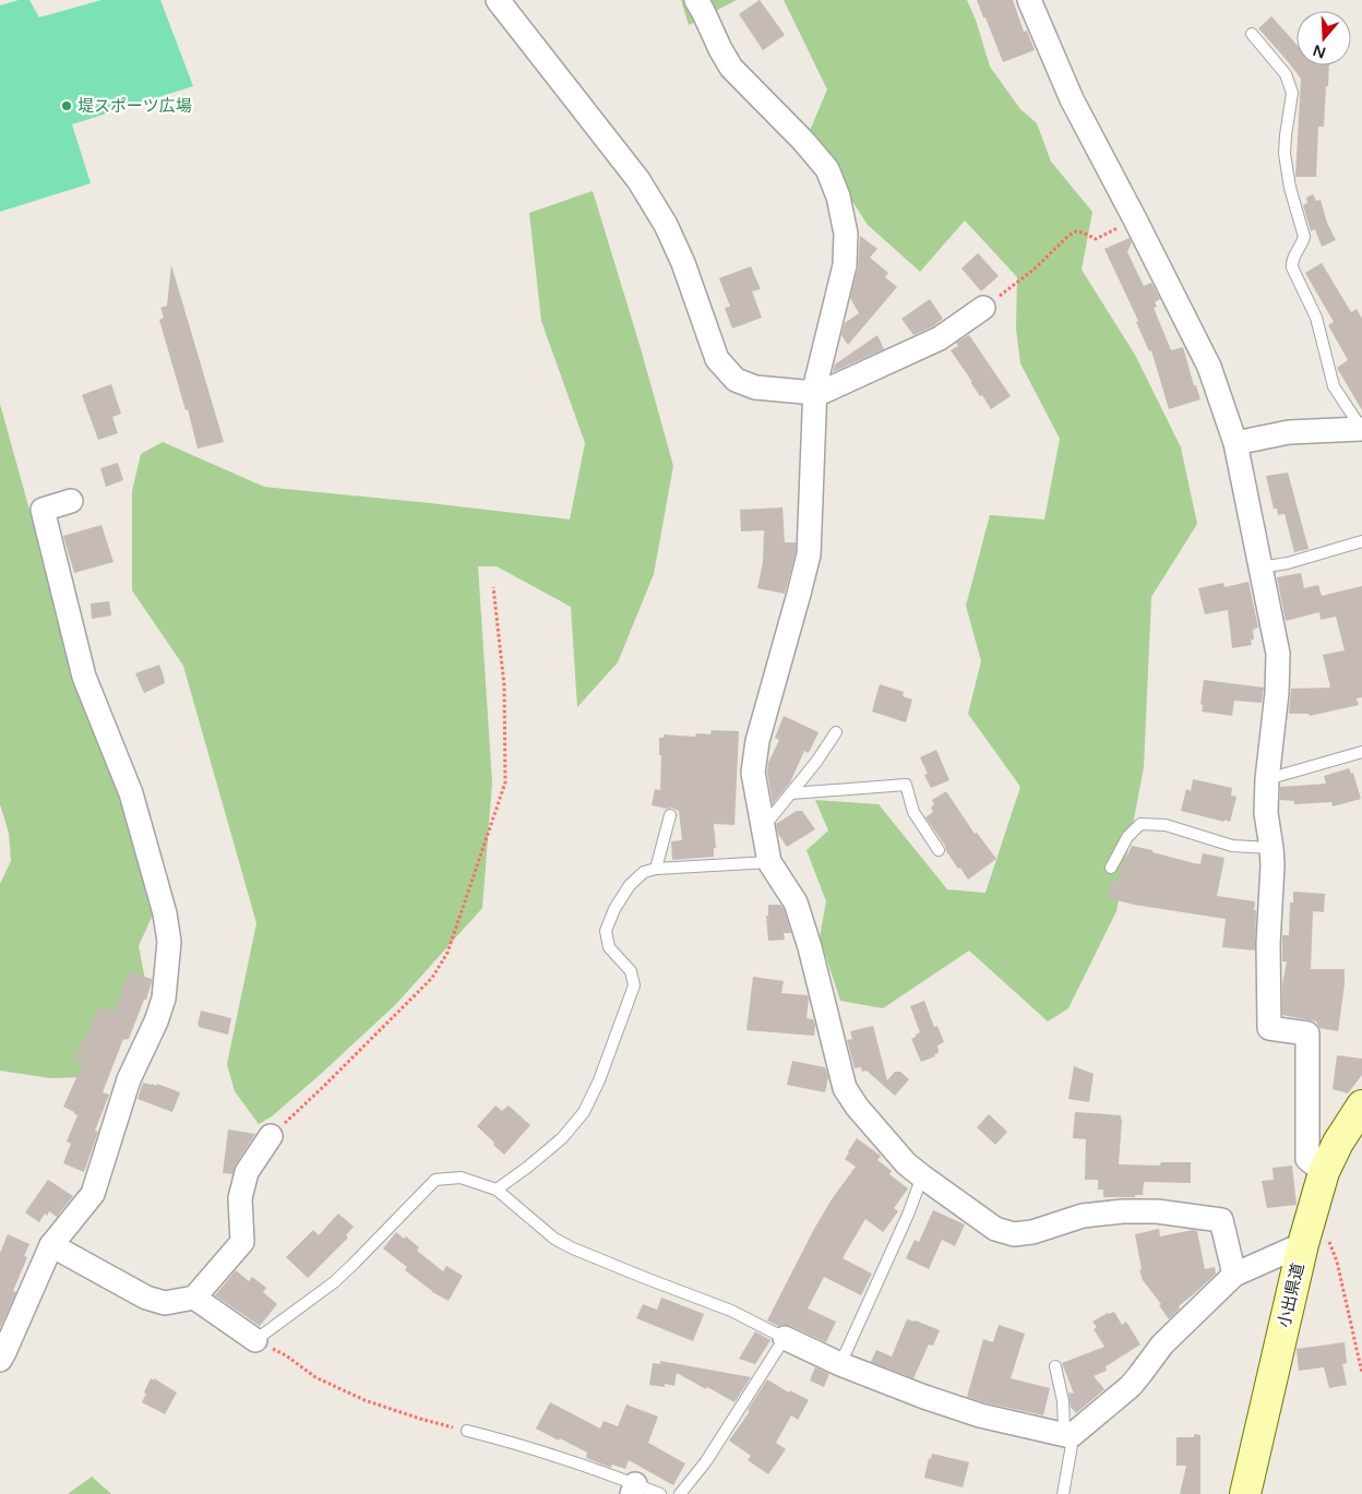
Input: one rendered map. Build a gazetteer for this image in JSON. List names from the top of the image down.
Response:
{
  "streets": {
    "main road": ["小出県道"]
  },
  "places": ["堤スポーツ広場"],
  "north": "bottom"
}
